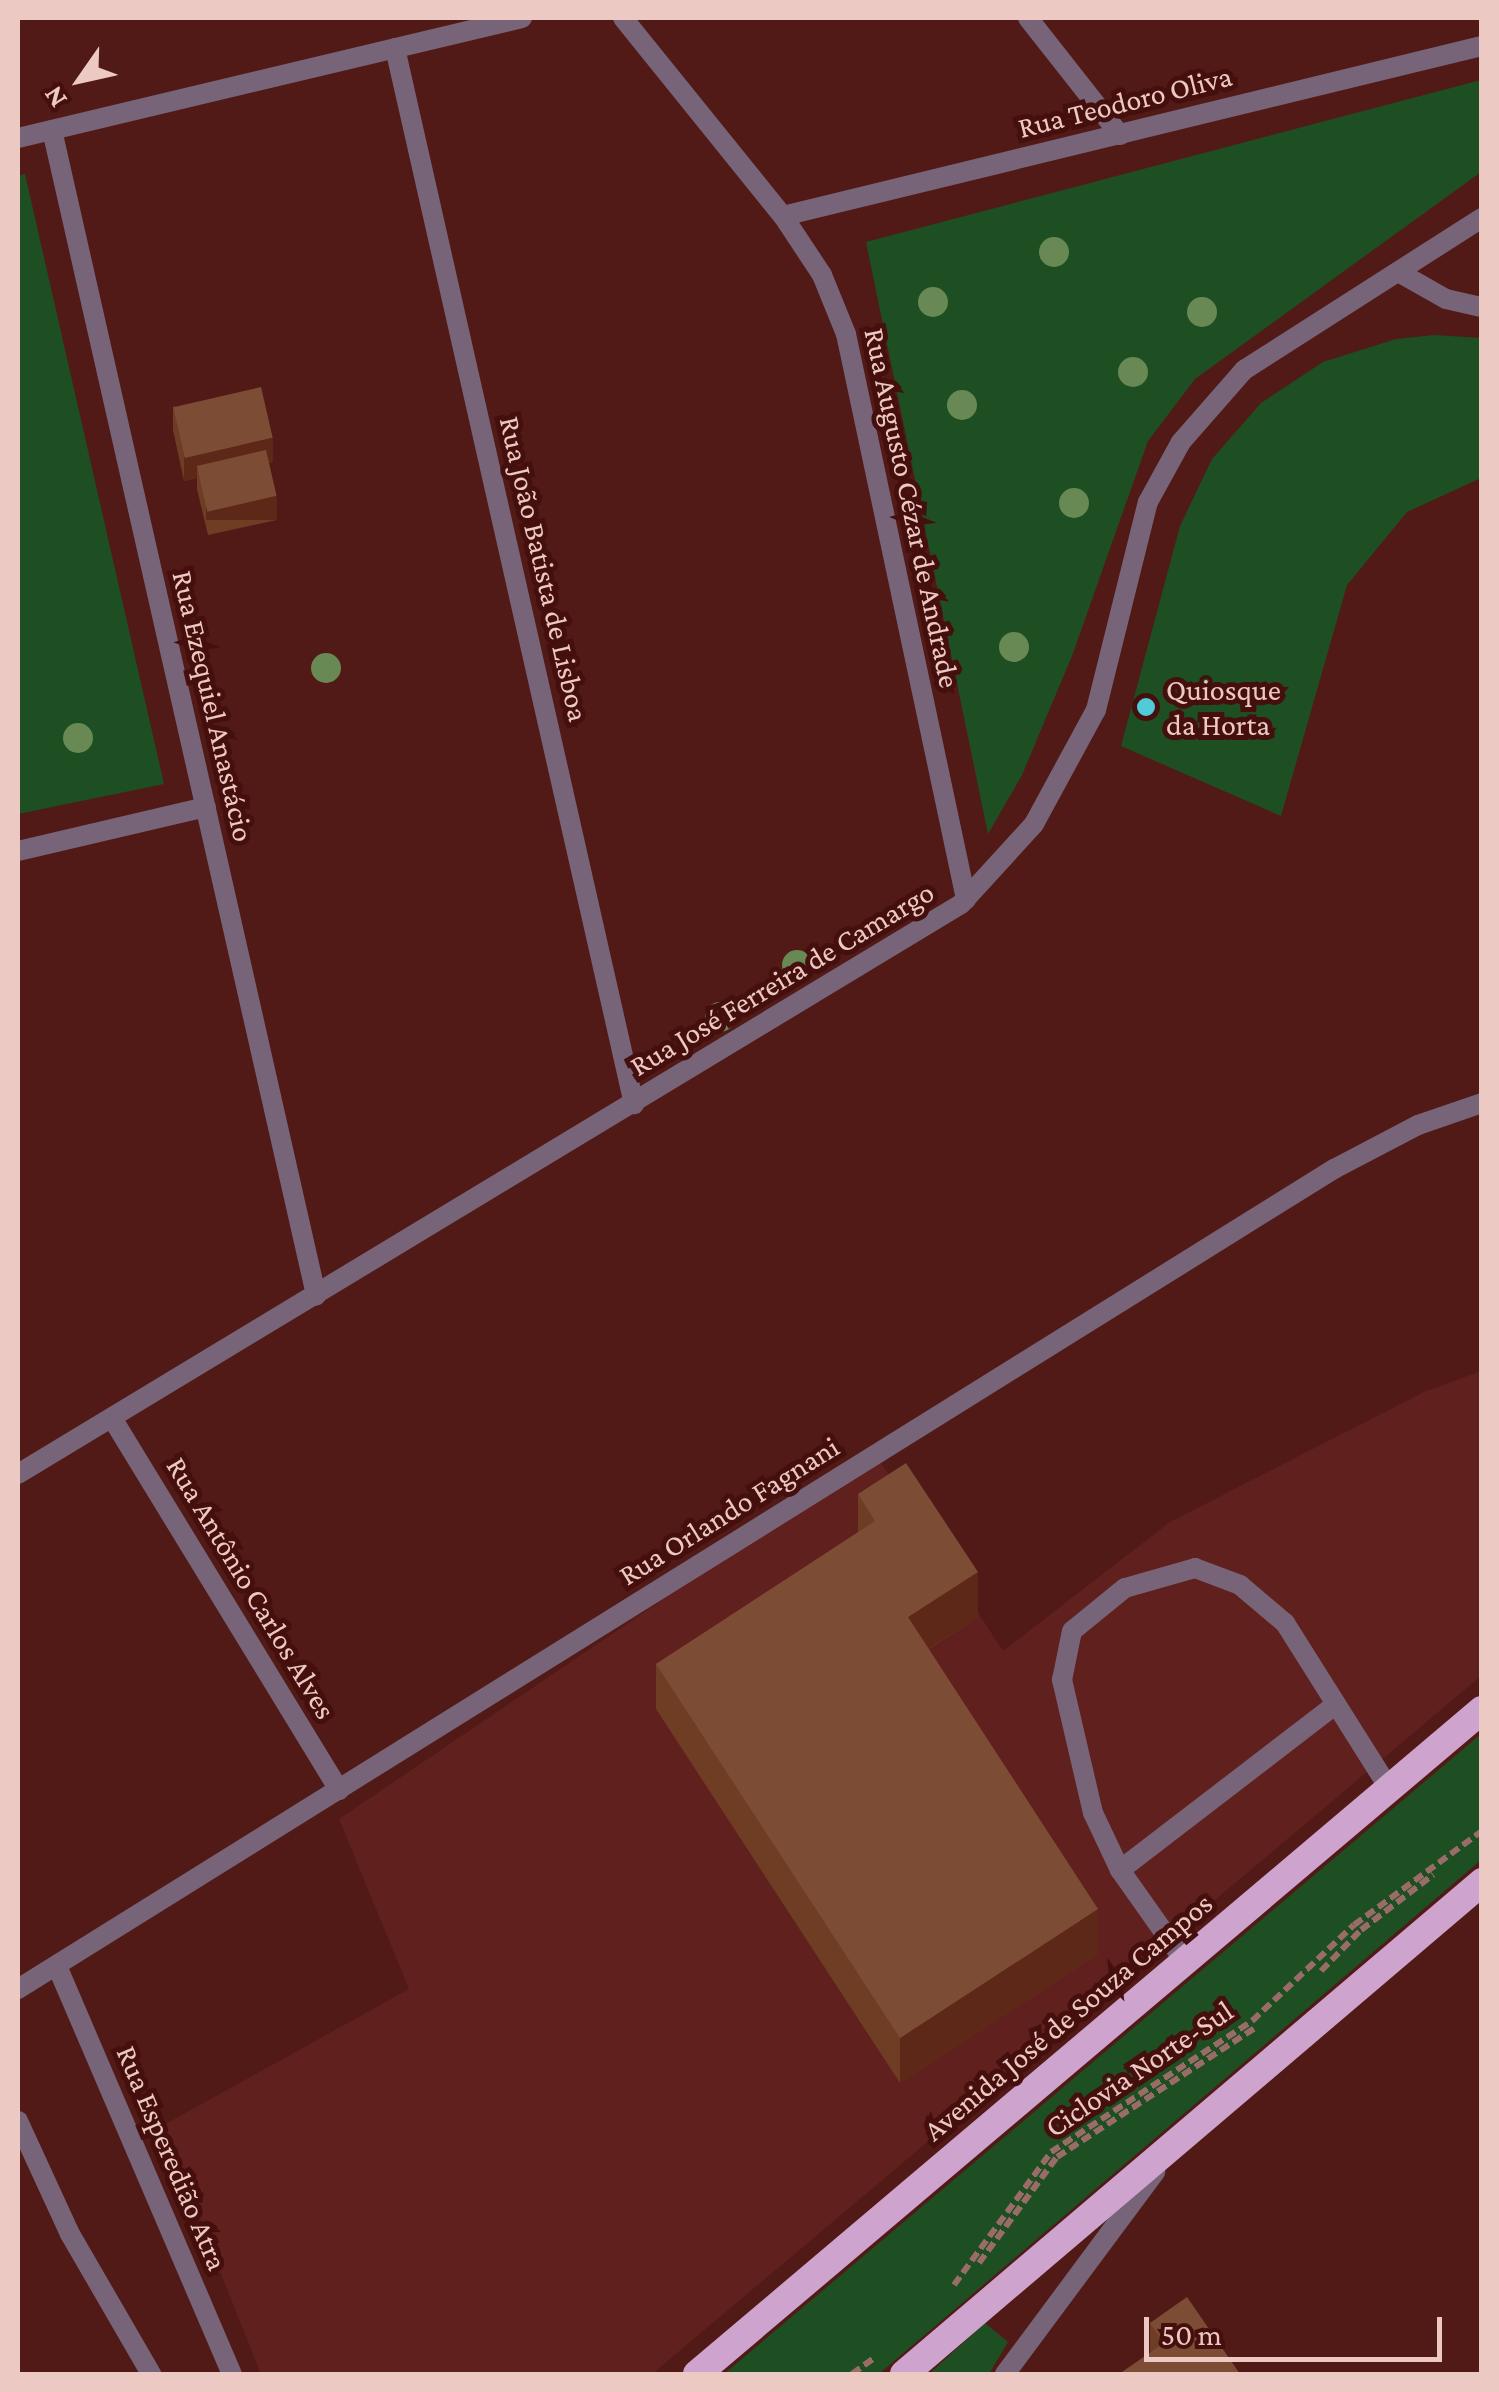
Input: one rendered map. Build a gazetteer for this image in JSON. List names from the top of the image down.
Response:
{
  "streets": {
    "highway": ["Avenida José de Souza Campos"],
    "street": [
      "Rua Teodoro Oliva",
      "Rua Augusto Cézar de Andrade",
      "Rua João Batista de Lisboa",
      "Rua Ezequiel Anastácio",
      "Rua José Ferreira de Camargo",
      "Rua Orlando Fagnani",
      "Rua Antônio Carlos Alves",
      "Rua Esperedião Atra"
    ],
    "path": ["Ciclovia Norte-Sul"]
  },
  "crossings": [
    ["Rua Teodoro Oliva", "Rua Augusto Cézar de Andrade"],
    ["Rua Augusto Cézar de Andrade", "Rua José Ferreira de Camargo"],
    ["Rua João Batista de Lisboa", "Rua José Ferreira de Camargo"],
    ["Rua Ezequiel Anastácio", "Rua José Ferreira de Camargo"],
    ["Rua José Ferreira de Camargo", "Rua Antônio Carlos Alves"],
    ["Rua Orlando Fagnani", "Rua Antônio Carlos Alves"],
    ["Rua Orlando Fagnani", "Rua Esperedião Atra"]
  ],
  "places": ["Quiosque da Horta"],
  "scale_bar": "50 m",
  "north": "bottom left"
}
